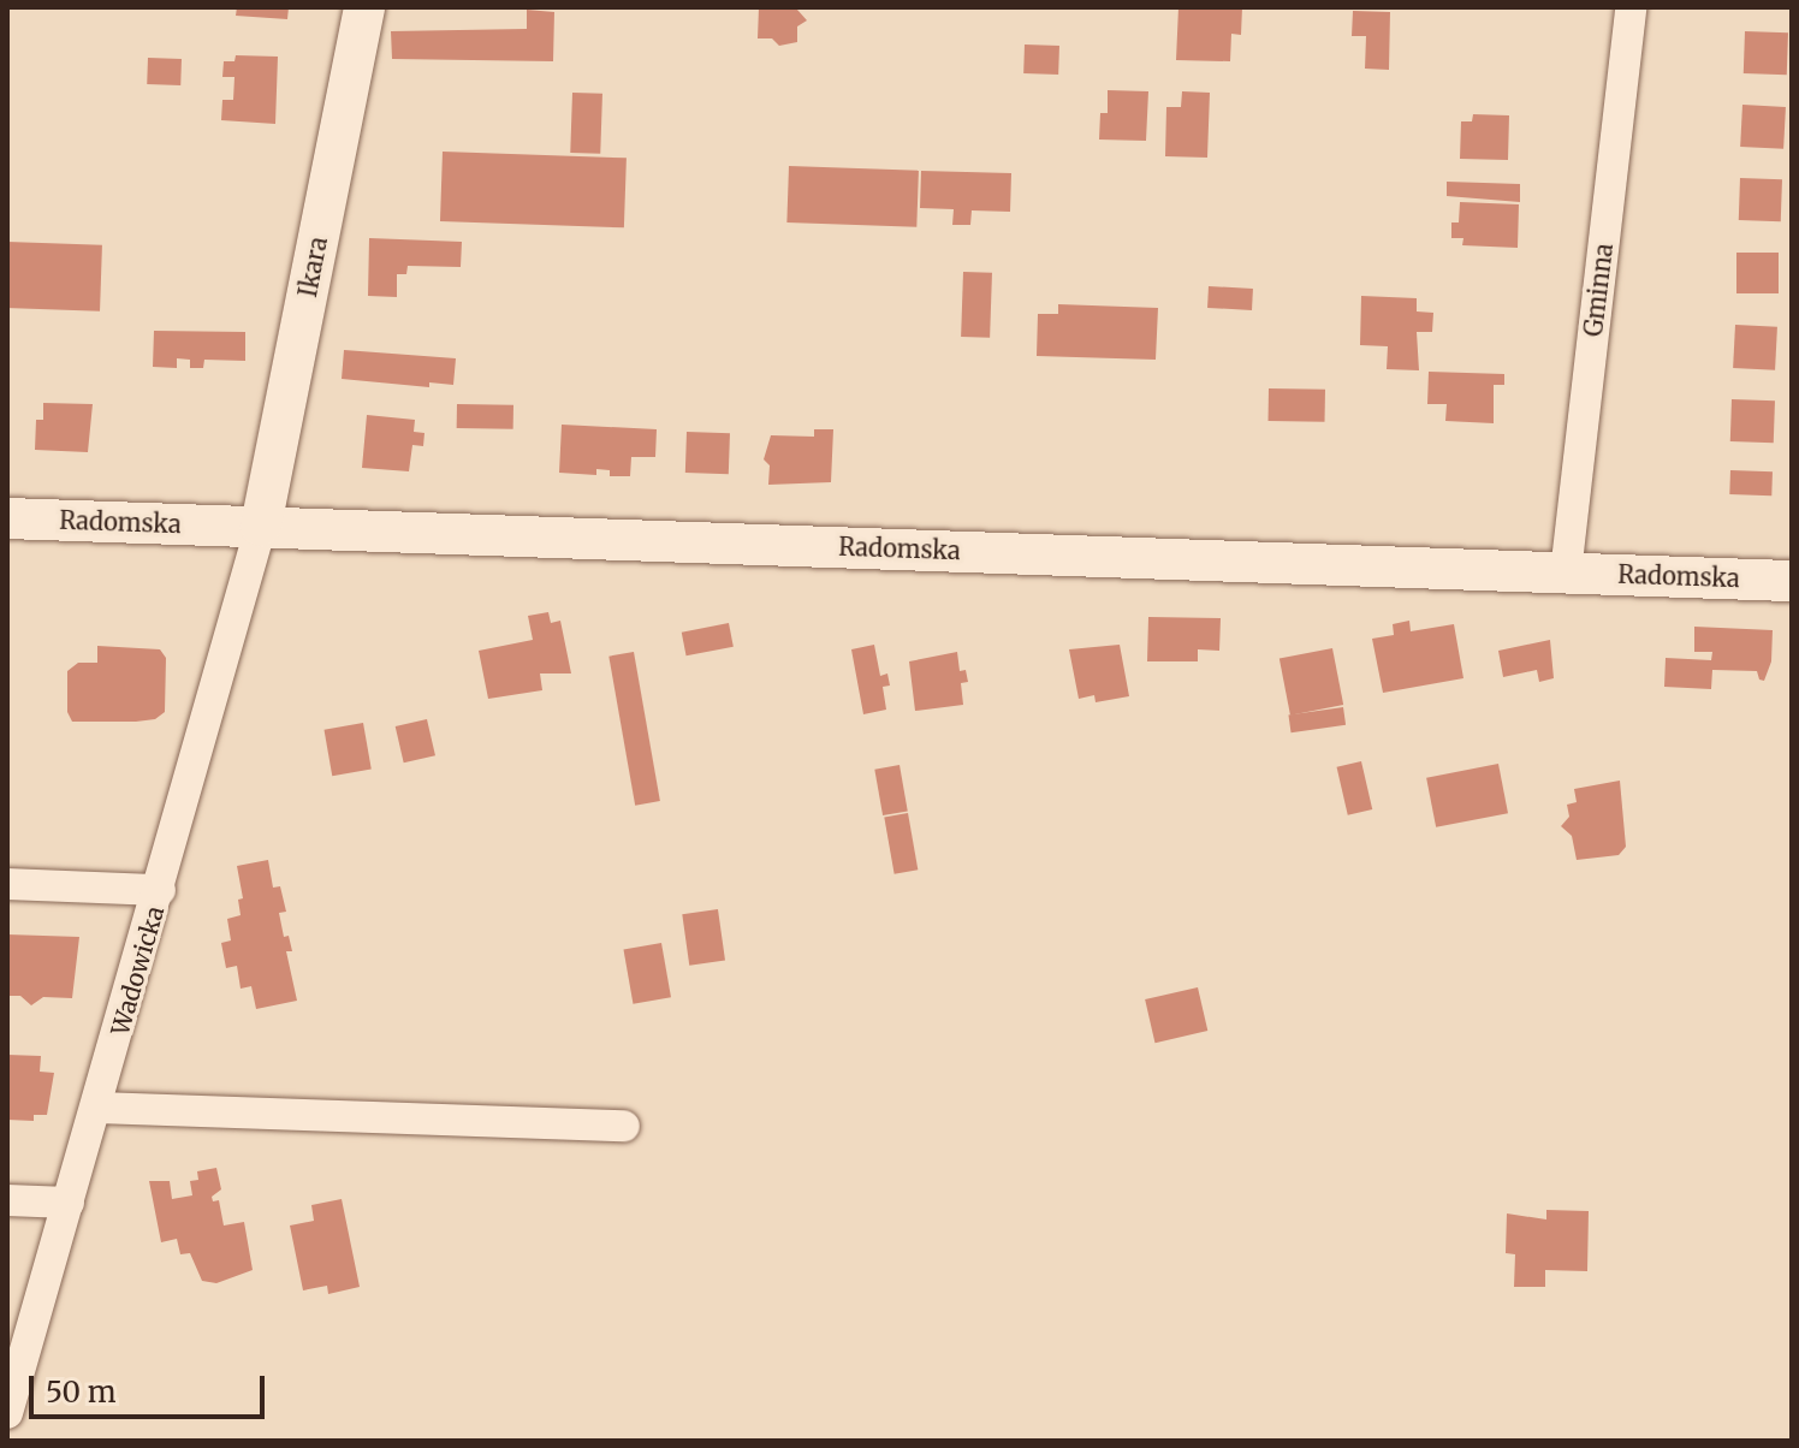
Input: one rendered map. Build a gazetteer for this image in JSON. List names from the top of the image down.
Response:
{
  "streets": {
    "street": [
      "Ikara",
      "Gminna",
      "Radomska",
      "Wadowicka"
    ]
  },
  "crossings": [
    ["Ikara", "Radomska"],
    ["Ikara", "Wadowicka"],
    ["Gminna", "Radomska"],
    ["Radomska", "Wadowicka"]
  ],
  "scale_bar": "50 m"
}
